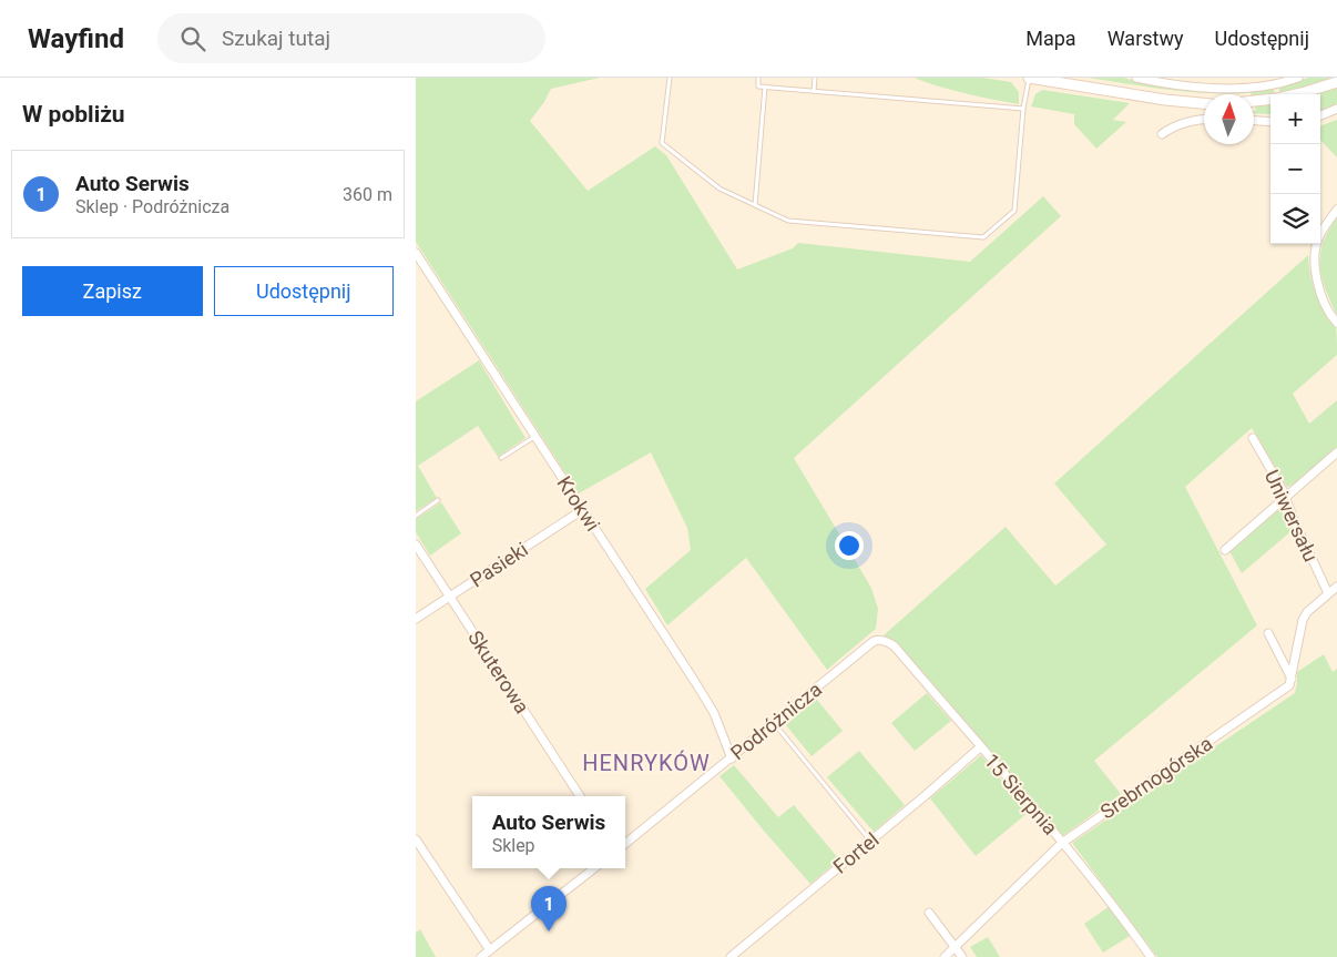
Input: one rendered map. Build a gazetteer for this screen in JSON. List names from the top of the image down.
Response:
{
  "streets": {
    "street": [
      "Krokwi",
      "Uniwersału",
      "Pasieki",
      "Skuterowa",
      "Podróżnicza",
      "Srebrnogórska",
      "15 Sierpnia",
      "Fortel"
    ]
  },
  "crossings": [
    ["Krokwi", "Pasieki"],
    ["Krokwi", "Podróżnicza"],
    ["Pasieki", "Skuterowa"],
    ["Podróżnicza", "15 Sierpnia"],
    ["Srebrnogórska", "15 Sierpnia"],
    ["15 Sierpnia", "Fortel"]
  ],
  "districts": ["HENRYKÓW"],
  "north": "top",
  "page": {
    "header": "Wayfind",
    "search": "Szukaj tutaj",
    "nav": ["Mapa", "Warstwy", "Udostępnij"],
    "heading": "W pobliżu",
    "map_buttons": ["+", "−"],
    "list": [
      {
        "mark": "1",
        "name": "Auto Serwis",
        "note": "Sklep · Podróżnicza",
        "value": "360 m"
      }
    ],
    "buttons": ["Zapisz", "Udostępnij"],
    "popup": ["Auto Serwis", "Sklep"],
    "pins": "1"
  }
}
